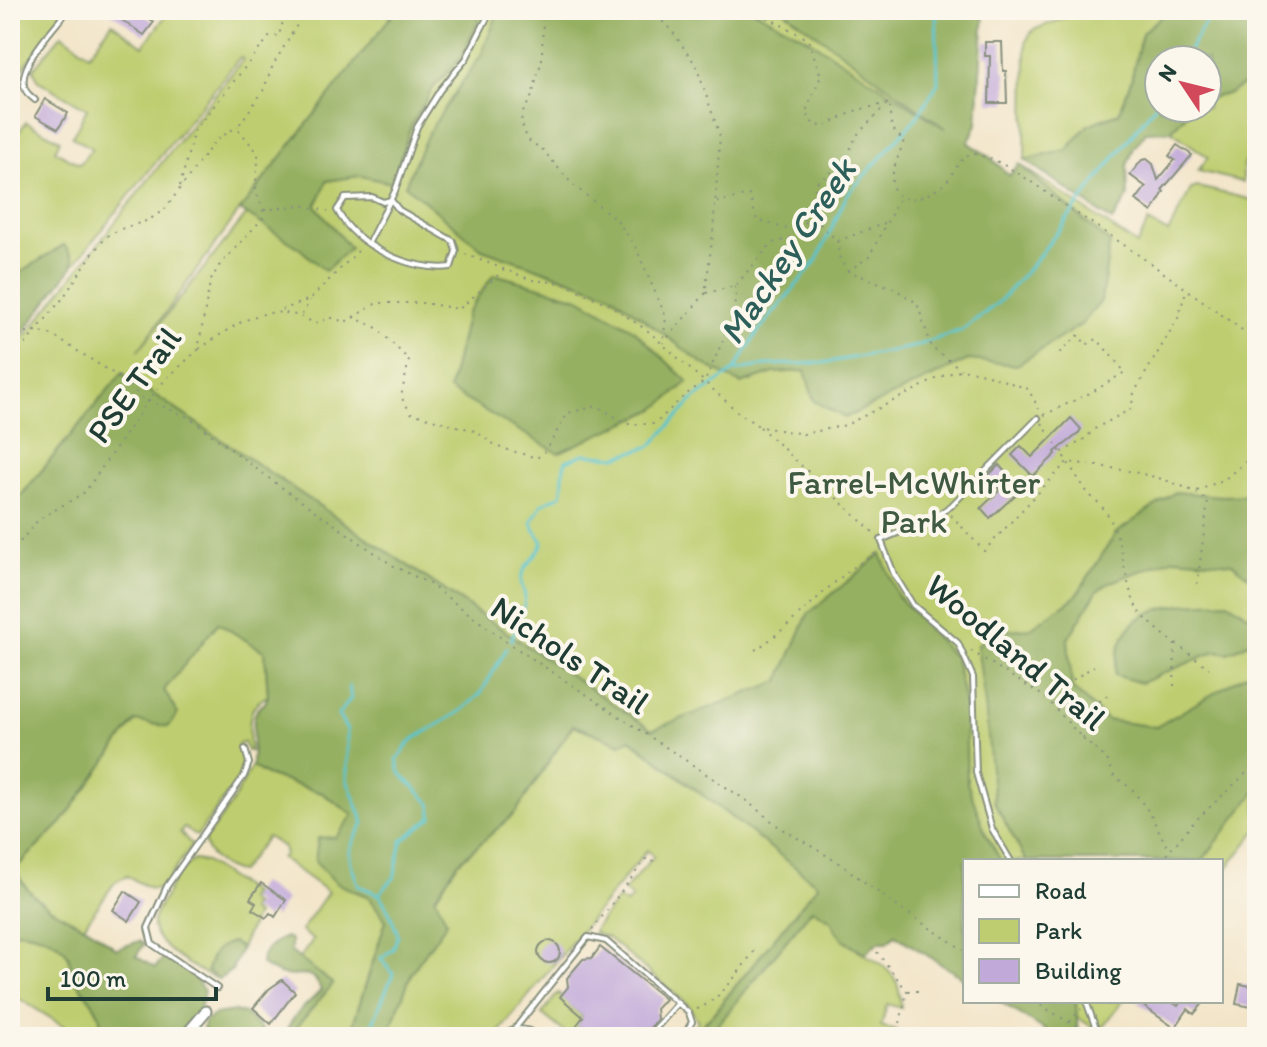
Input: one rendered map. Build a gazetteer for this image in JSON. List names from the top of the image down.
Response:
{
  "streets": {
    "lane": ["Woodland Trail"],
    "path": ["PSE Trail", "Nichols Trail"]
  },
  "crossings": [
    ["PSE Trail", "Nichols Trail"]
  ],
  "water": ["Mackey Creek"],
  "parks": ["Farrel-McWhirter Park"],
  "legend": ["Road", "Park", "Building"],
  "scale_bar": "100 m",
  "north": "top left"
}
